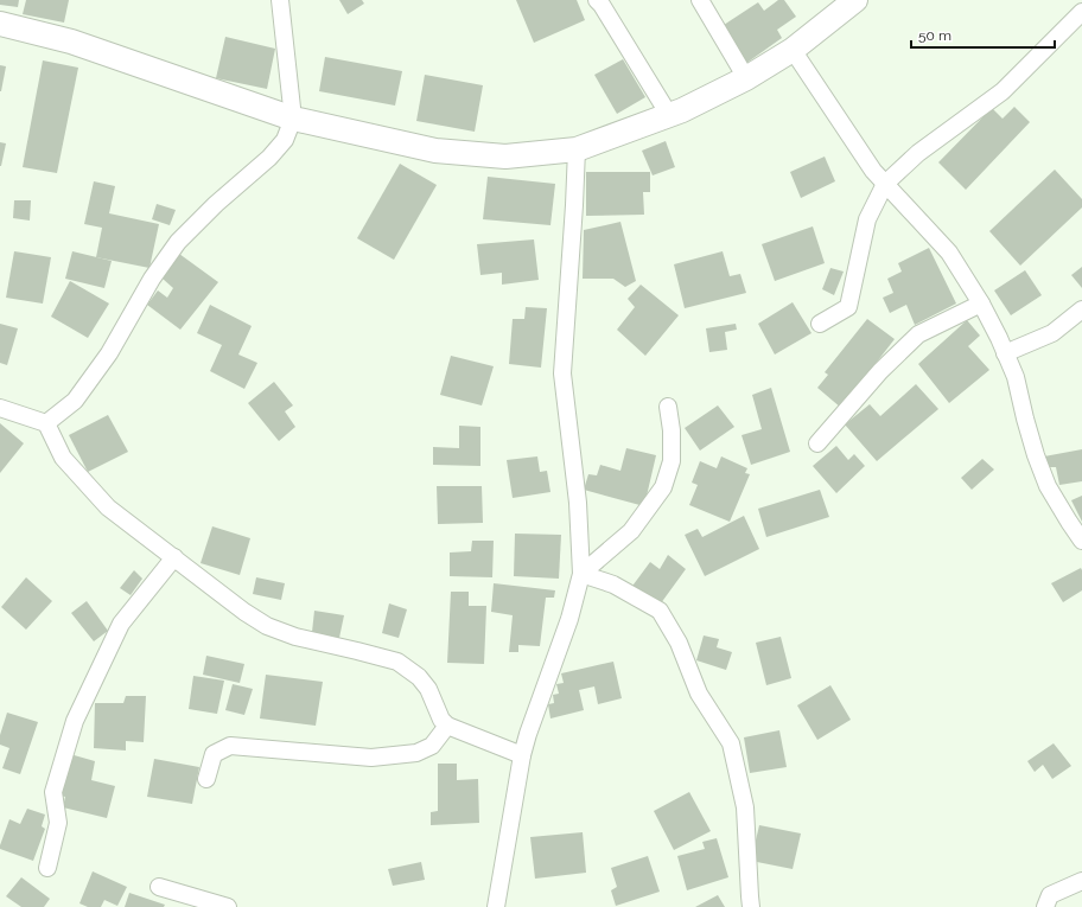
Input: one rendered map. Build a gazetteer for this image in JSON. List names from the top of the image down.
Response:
{
  "scale_bar": "50 m"
}
